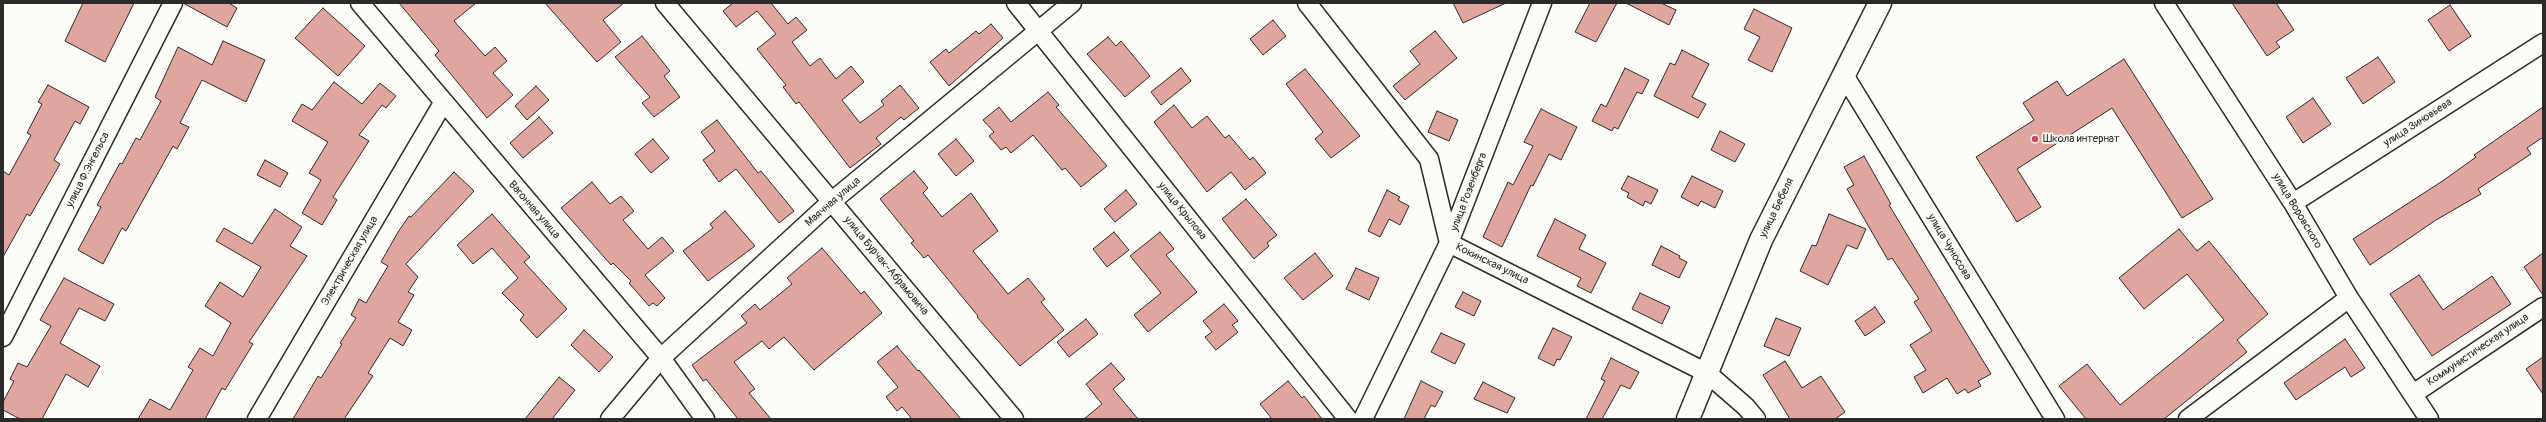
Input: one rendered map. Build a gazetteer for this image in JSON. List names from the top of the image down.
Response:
{
  "streets": {
    "street": [
      "улица Зиновьева",
      "улица Ф.Энгельса",
      "улица Розенберга",
      "Маячная улица",
      "улица Бебеля",
      "Вагонная улица",
      "улица Крылова",
      "улица Воровского",
      "улица Чуносова",
      "Электрическая улица",
      "Кокинская улица",
      "улица Бурчак-Абрамовича",
      "Коммунистическая улица"
    ]
  },
  "crossings": [
    ["улица Зиновьева", "улица Воровского"],
    ["улица Розенберга", "Кокинская улица"],
    ["Маячная улица", "Вагонная улица"],
    ["Маячная улица", "улица Крылова"],
    ["Маячная улица", "улица Бурчак-Абрамовича"],
    ["улица Бебеля", "улица Чуносова"],
    ["улица Бебеля", "Кокинская улица"],
    ["Вагонная улица", "Электрическая улица"],
    ["улица Воровского", "Коммунистическая улица"]
  ],
  "places": ["Школа интернат"]
}
